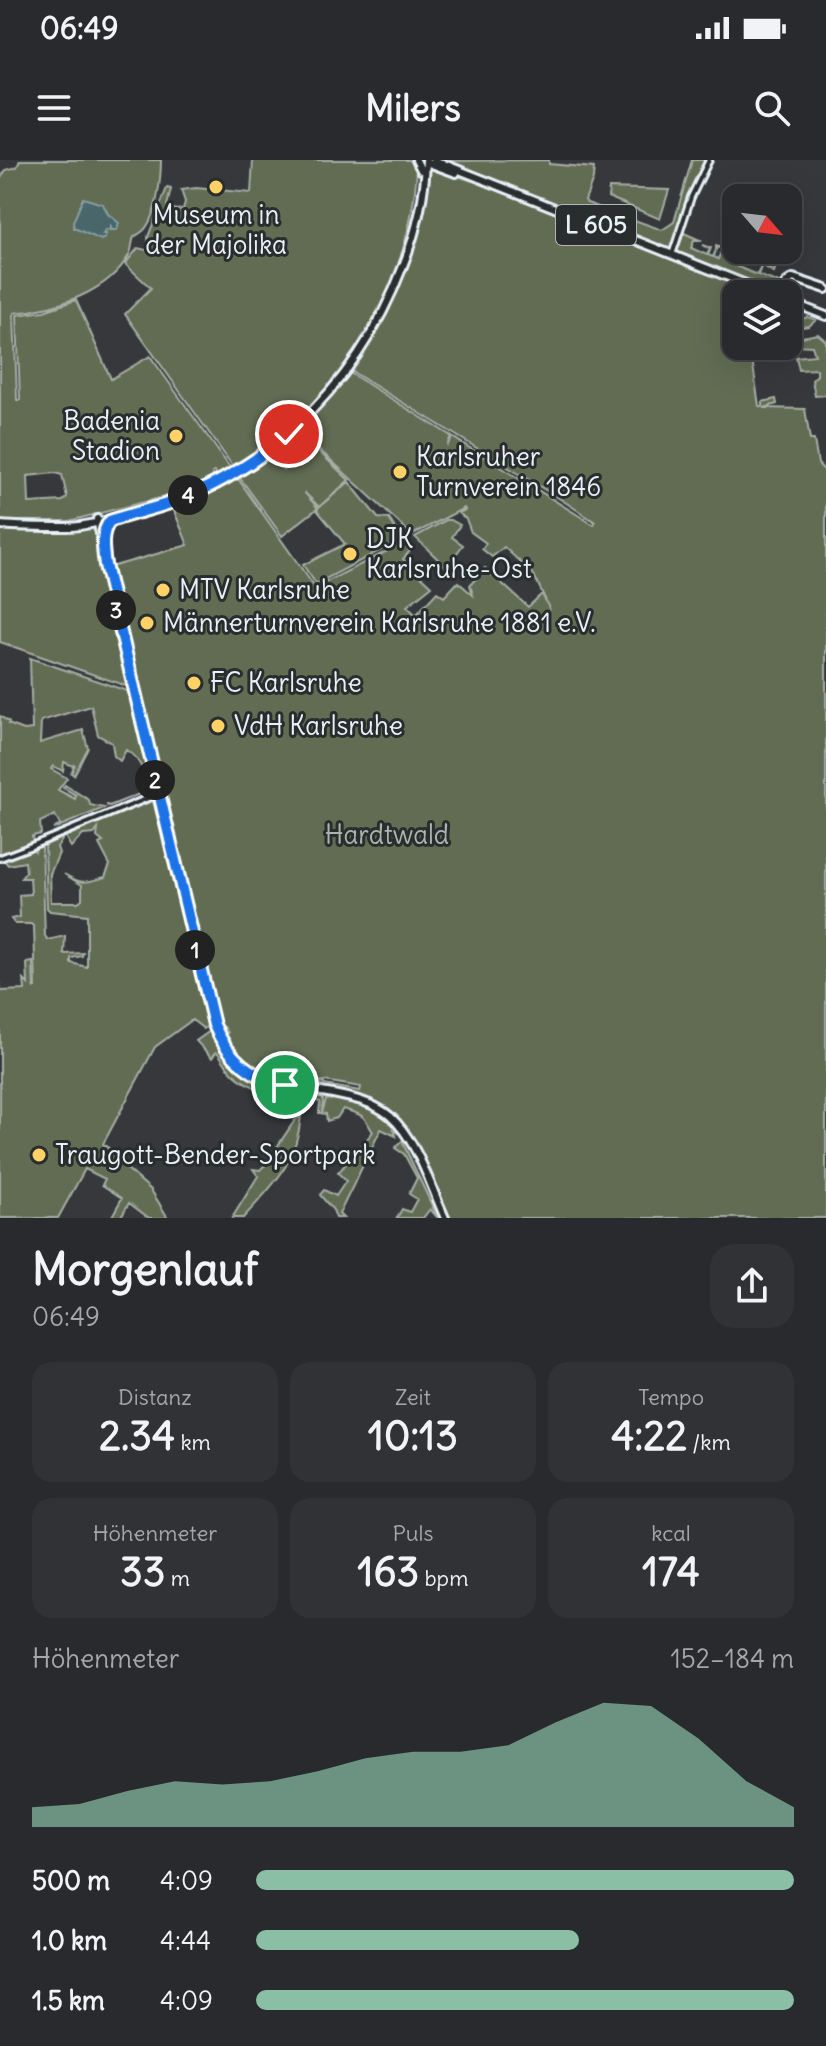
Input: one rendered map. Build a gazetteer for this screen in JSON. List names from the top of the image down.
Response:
{
  "streets": {
    "main road": ["L 605"]
  },
  "parks": ["Hardtwald"],
  "places": [
    "Museum in der Majolika",
    "Badenia Stadion",
    "Karlsruher Turnverein 1846",
    "DJK Karlsruhe-Ost",
    "MTV Karlsruhe",
    "Männerturnverein Karlsruhe 1881 e.V.",
    "FC Karlsruhe",
    "VdH Karlsruhe",
    "Traugott-Bender-Sportpark"
  ],
  "north": "bottom right",
  "page": {
    "status": "06:49",
    "header": "Milers",
    "pins": [
      "4",
      "3",
      "2",
      "1"
    ],
    "heading": ["Morgenlauf", "06:49"],
    "stats": [
      ["Distanz", "2.34 km"],
      ["Zeit", "10:13"],
      ["Tempo", "4:22 /km"],
      ["Höhenmeter", "33 m"],
      ["Puls", "163 bpm"],
      ["kcal", "174"]
    ],
    "chart": ["Höhenmeter", "152–184 m"],
    "list": [
      {
        "name": "500 m",
        "note": "4:09"
      },
      {
        "name": "1.0 km",
        "note": "4:44"
      },
      {
        "name": "1.5 km",
        "note": "4:09"
      }
    ]
  }
}
